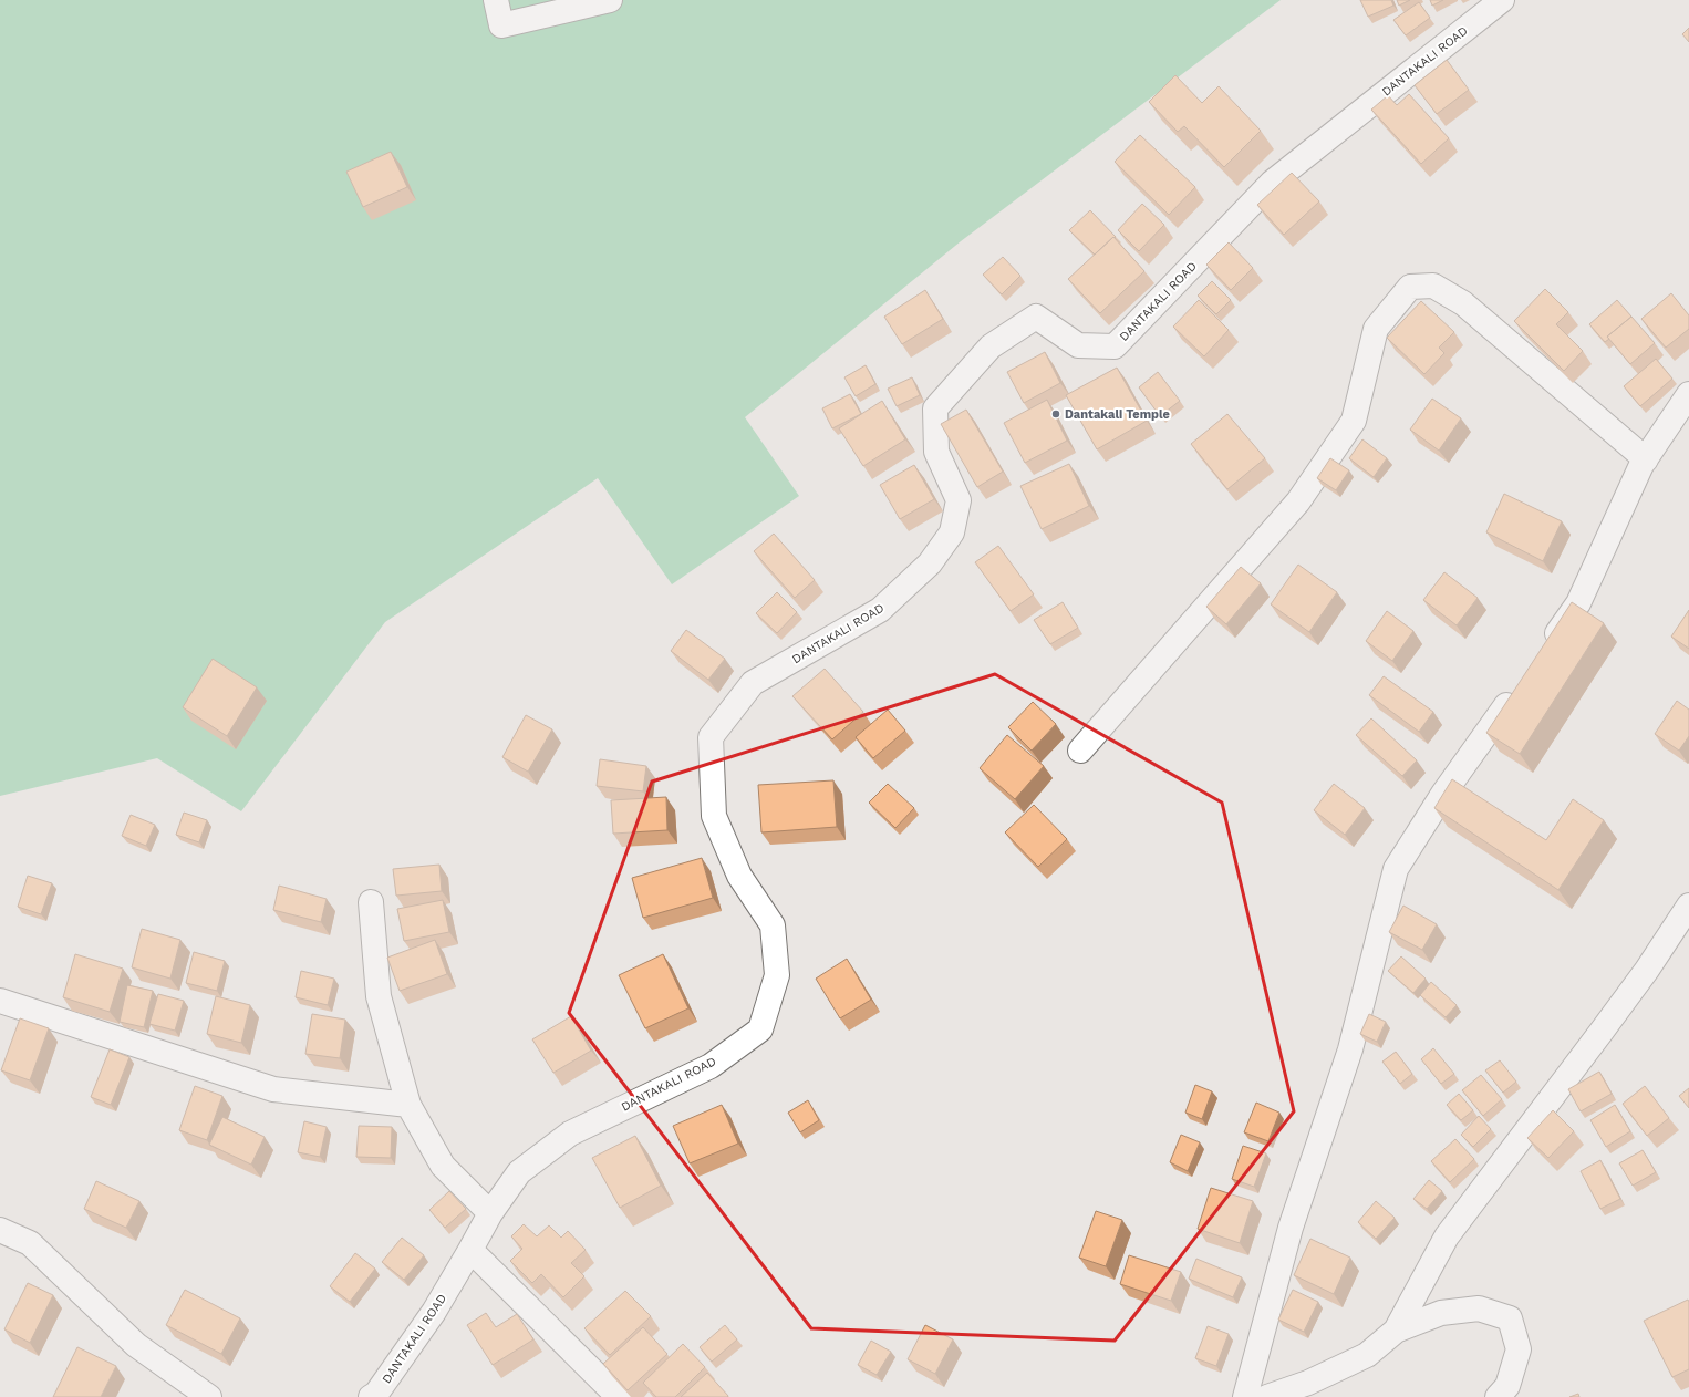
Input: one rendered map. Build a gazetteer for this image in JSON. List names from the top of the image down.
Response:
{
  "streets": {
    "street": ["DANTAKALI ROAD"]
  },
  "places": ["Dantakali Temple"]
}
